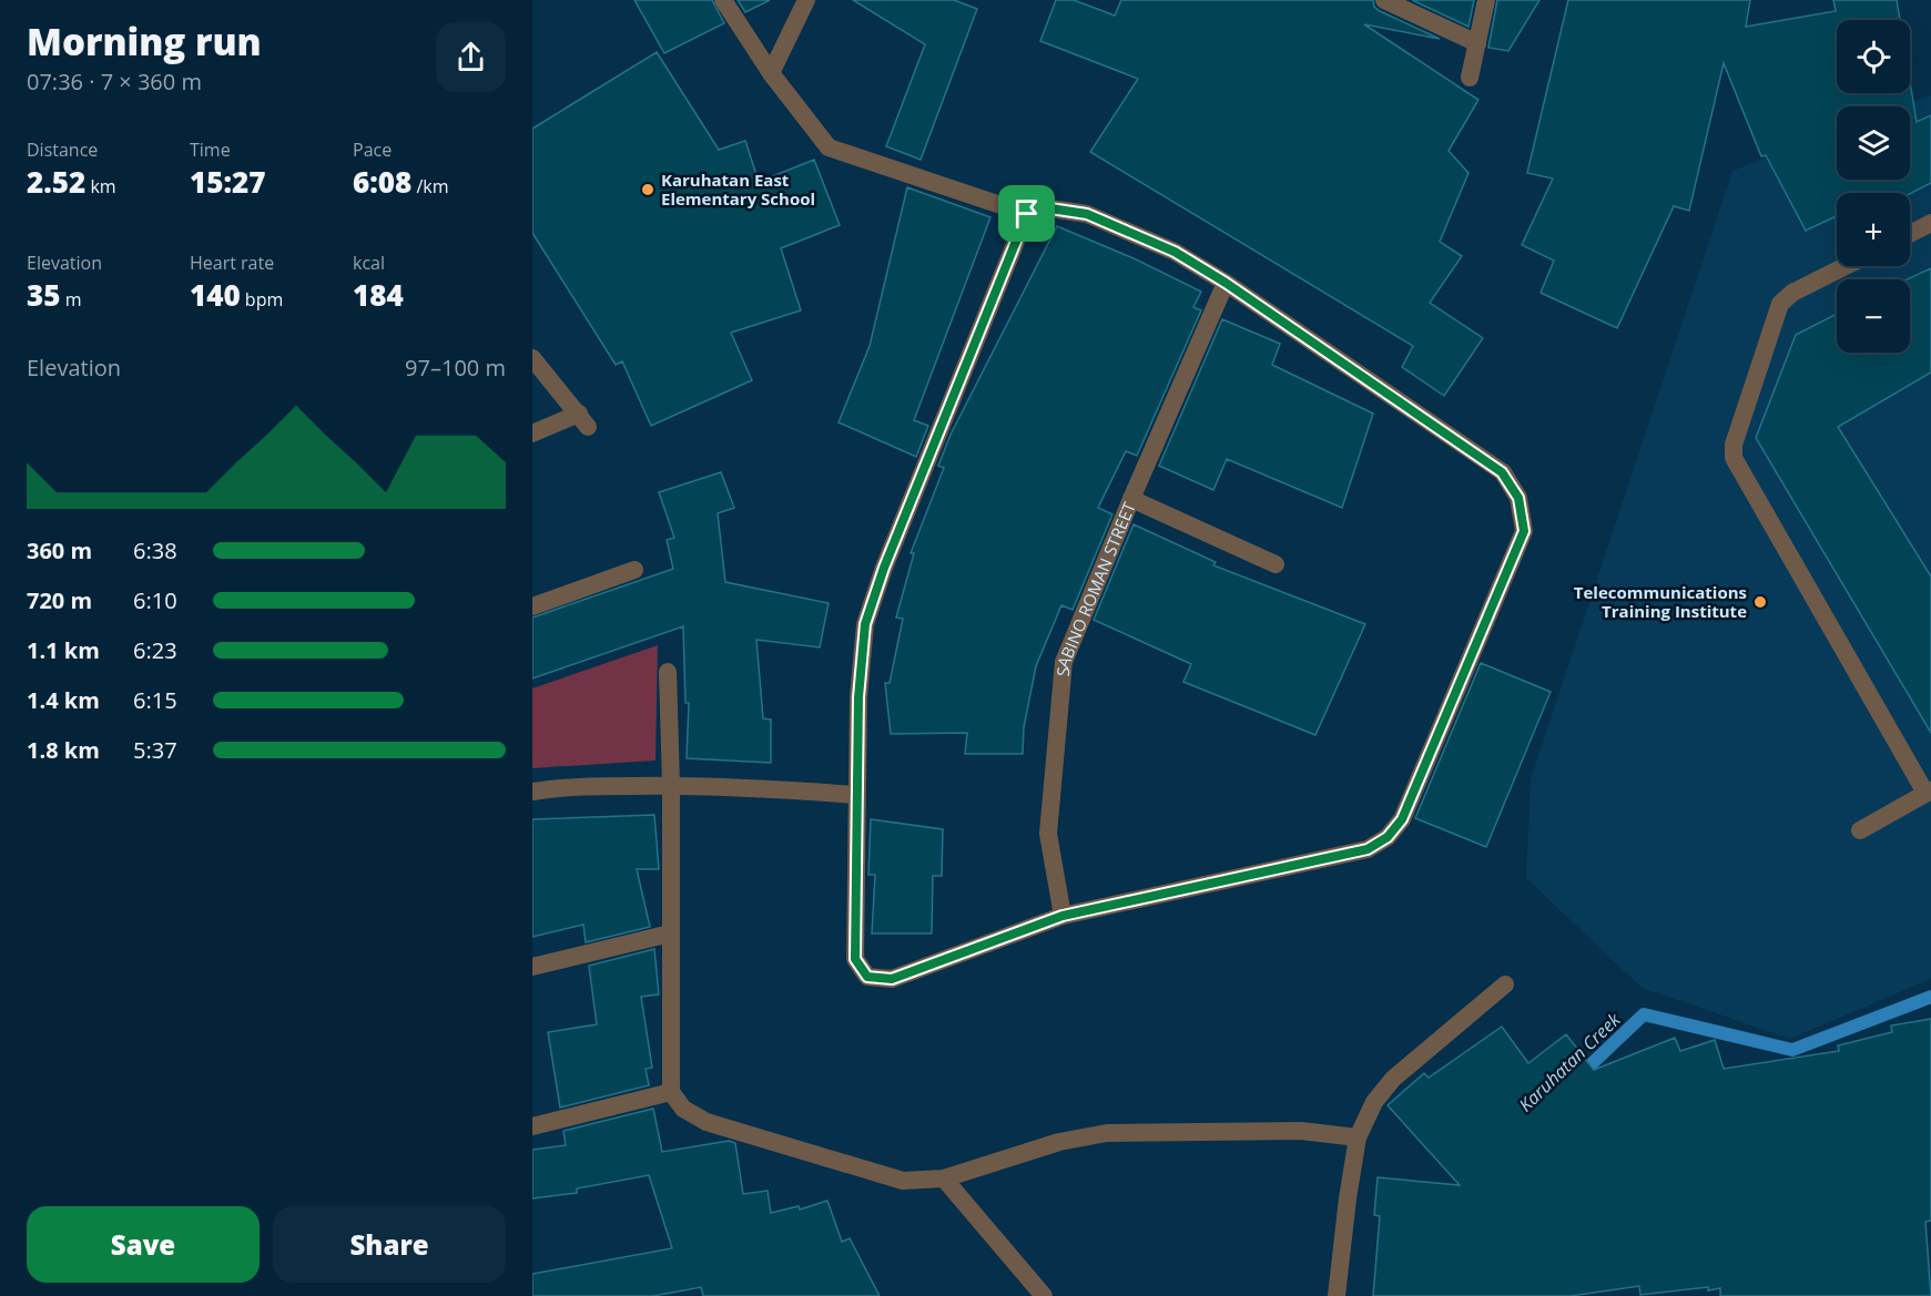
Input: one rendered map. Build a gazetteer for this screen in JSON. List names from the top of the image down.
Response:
{
  "streets": {
    "street": ["SABINO ROMAN STREET"]
  },
  "water": ["Karuhatan Creek"],
  "places": ["Karuhatan East Elementary School", "Telecommunications Training Institute"],
  "page": {
    "heading": ["Morning run", "07:36 · 7 × 360 m"],
    "map_buttons": ["+", "−"],
    "stats": [
      ["Distance", "2.52 km"],
      ["Time", "15:27"],
      ["Pace", "6:08 /km"],
      ["Elevation", "35 m"],
      ["Heart rate", "140 bpm"],
      ["kcal", "184"]
    ],
    "chart": ["Elevation", "97–100 m"],
    "list": [
      {
        "name": "360 m",
        "note": "6:38"
      },
      {
        "name": "720 m",
        "note": "6:10"
      },
      {
        "name": "1.1 km",
        "note": "6:23"
      },
      {
        "name": "1.4 km",
        "note": "6:15"
      },
      {
        "name": "1.8 km",
        "note": "5:37"
      }
    ],
    "buttons": ["Save", "Share"]
  }
}
